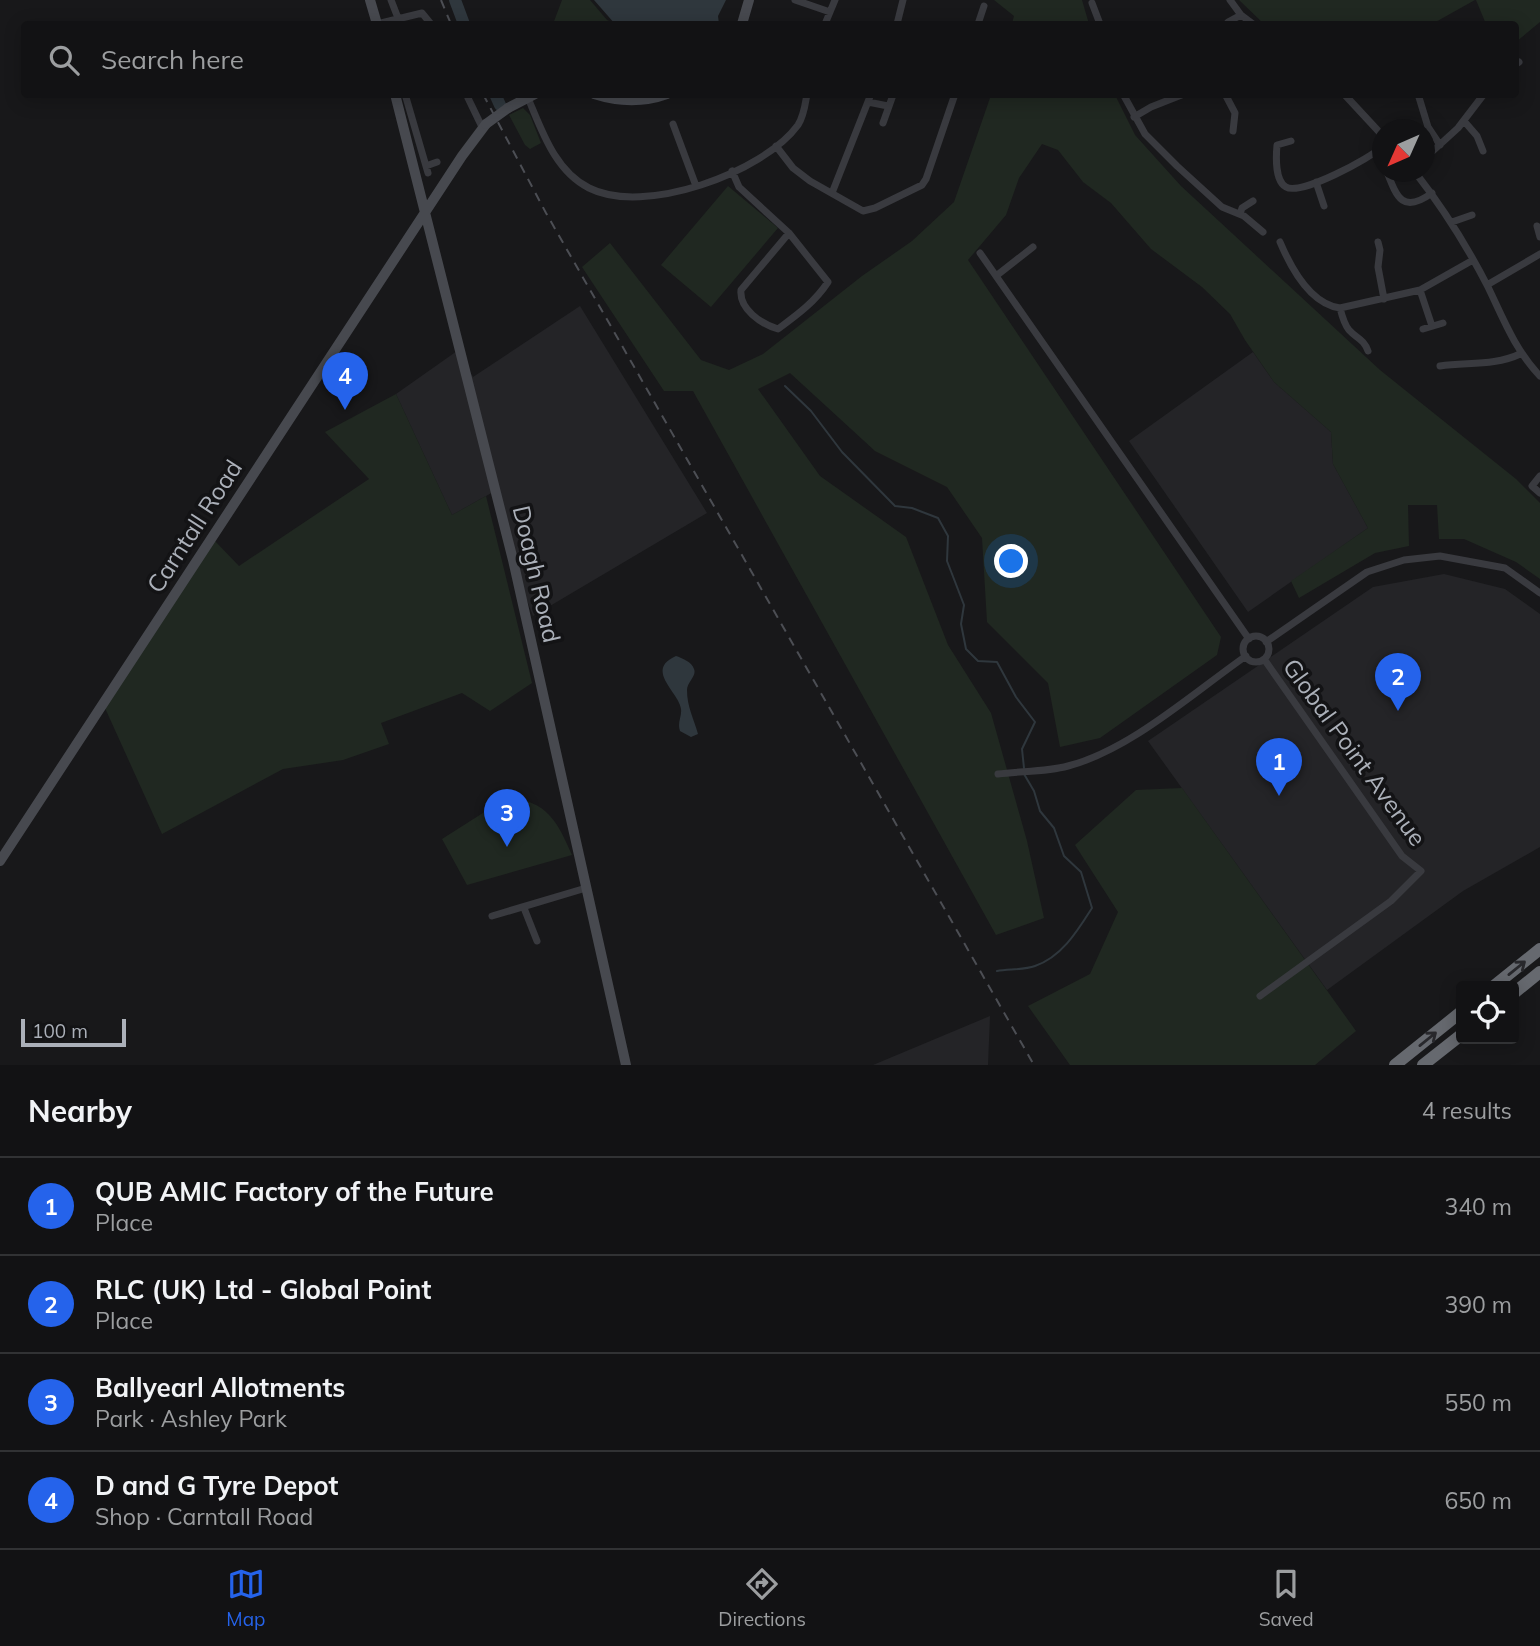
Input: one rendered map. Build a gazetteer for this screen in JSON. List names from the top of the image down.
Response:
{
  "streets": {
    "street": ["Carntall Road", "Doagh Road", "Global Point Avenue"]
  },
  "crossings": [
    ["Carntall Road", "Doagh Road"]
  ],
  "scale_bar": "100 m",
  "north": "bottom left",
  "page": {
    "search": "Search here",
    "pins": [
      "4",
      "2",
      "1",
      "3"
    ],
    "scale": "100 m",
    "heading": ["Nearby", "4 results"],
    "list": [
      {
        "mark": "1",
        "name": "QUB AMIC Factory of the Future",
        "note": "Place",
        "value": "340 m"
      },
      {
        "mark": "2",
        "name": "RLC (UK) Ltd - Global Point",
        "note": "Place",
        "value": "390 m"
      },
      {
        "mark": "3",
        "name": "Ballyearl Allotments",
        "note": "Park · Ashley Park",
        "value": "550 m"
      },
      {
        "mark": "4",
        "name": "D and G Tyre Depot",
        "note": "Shop · Carntall Road",
        "value": "650 m"
      }
    ],
    "nav": ["Map", "Directions", "Saved"]
  }
}
